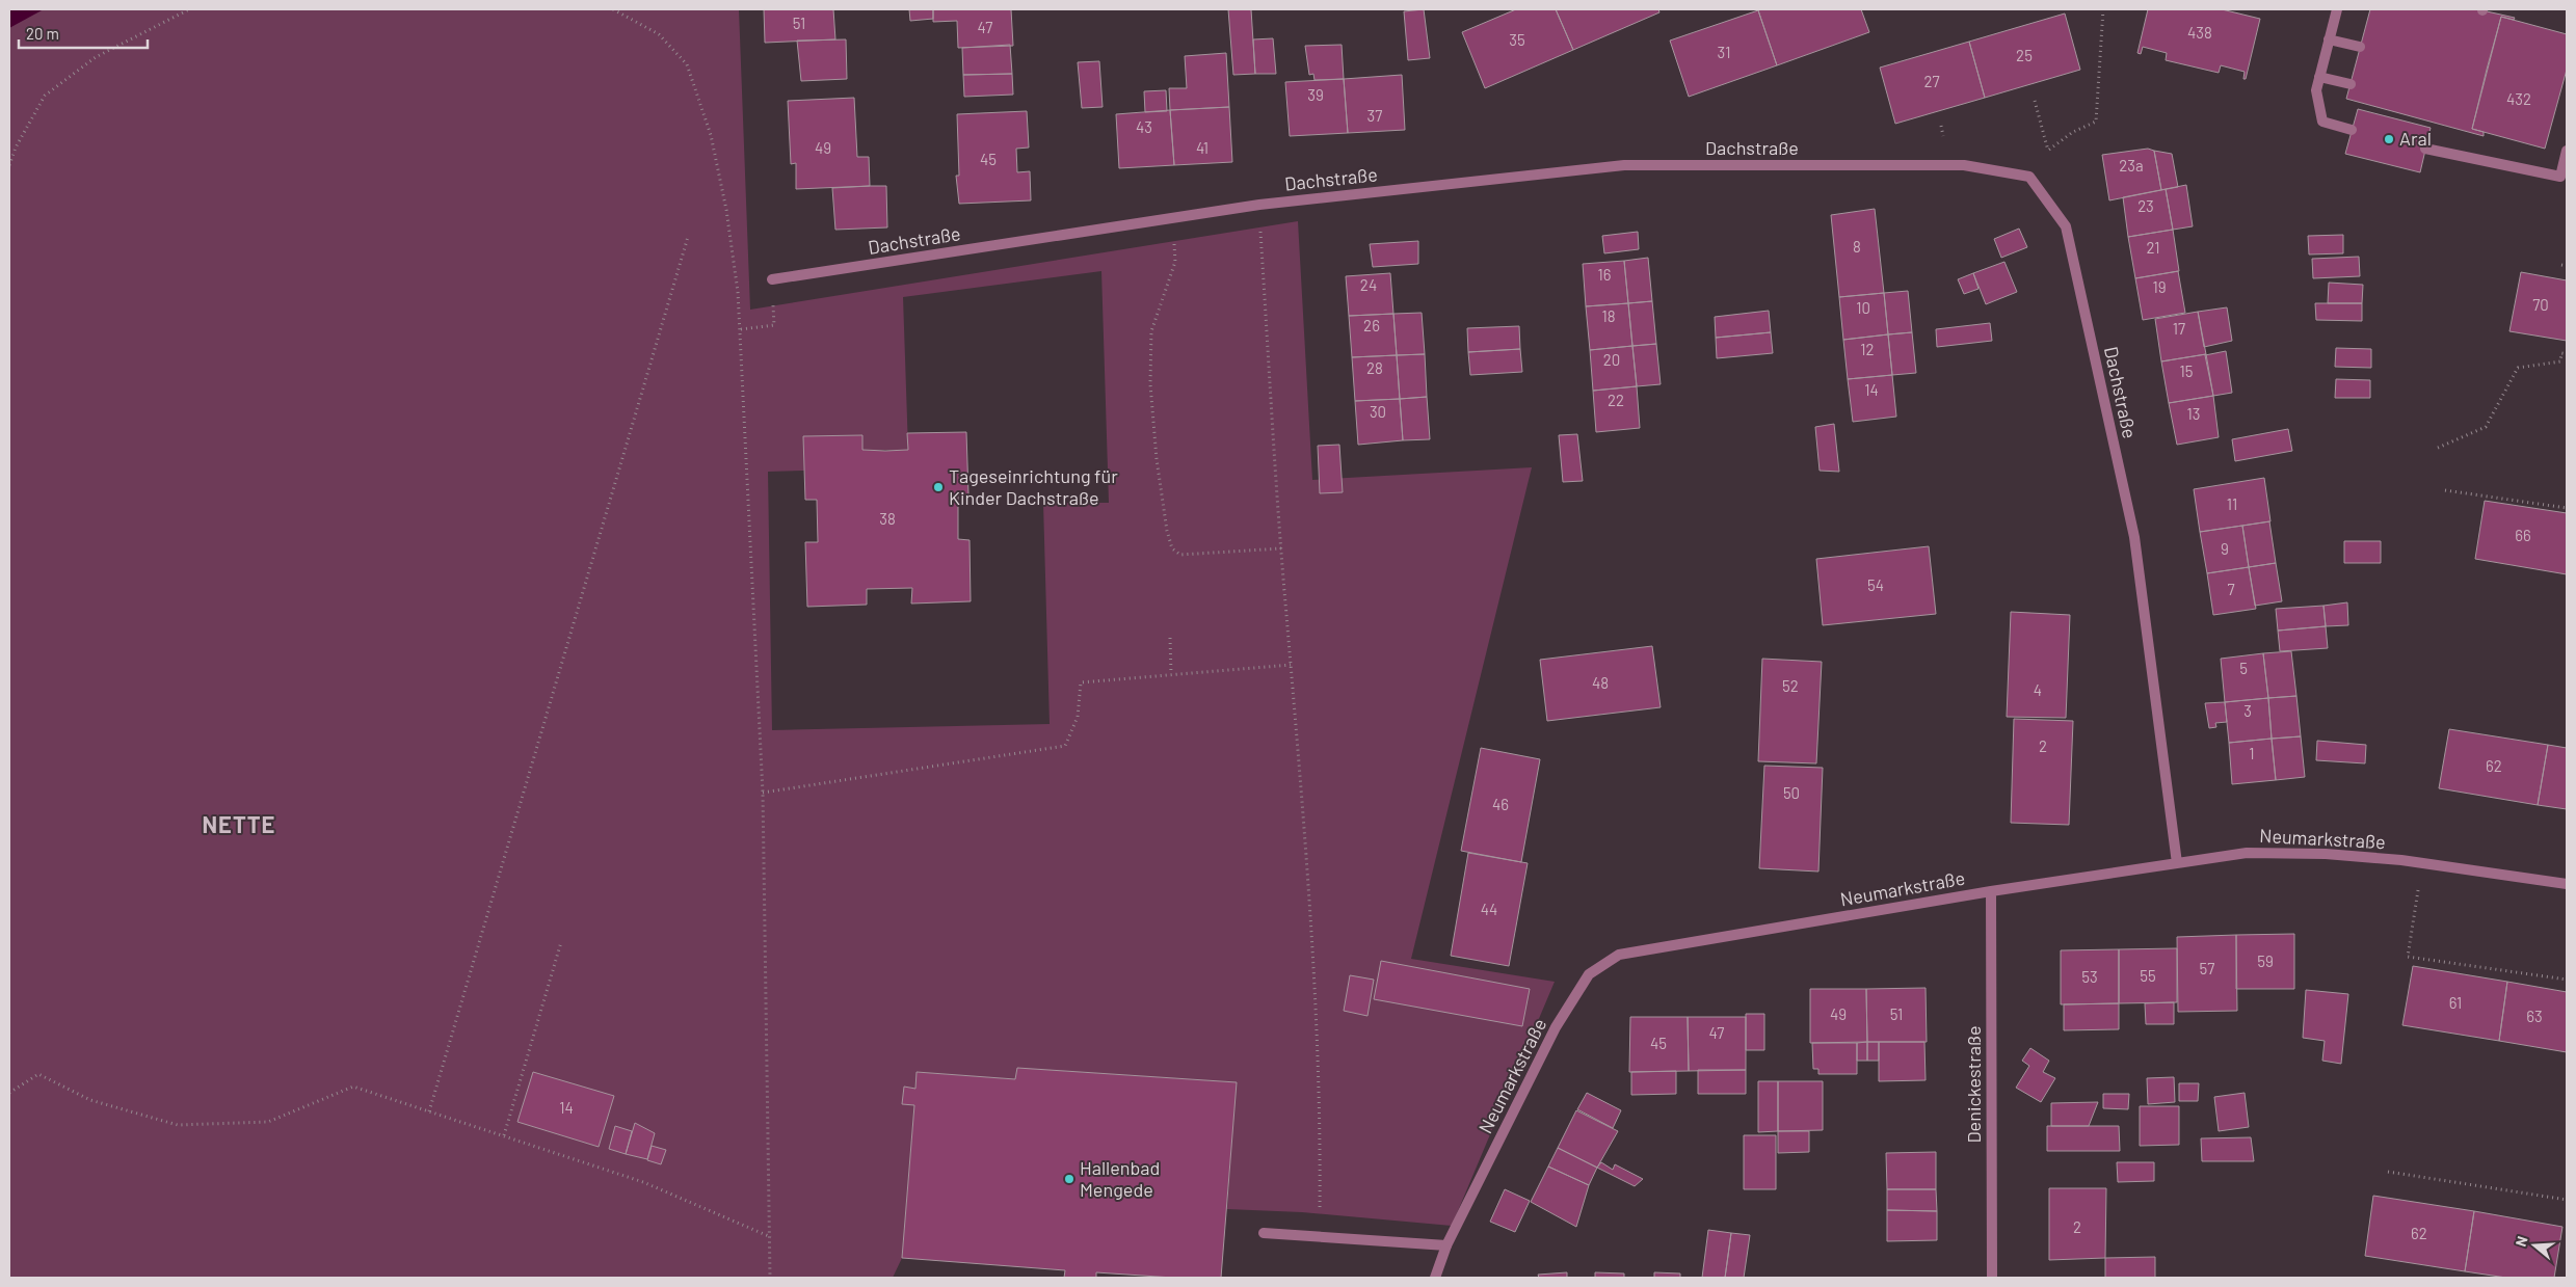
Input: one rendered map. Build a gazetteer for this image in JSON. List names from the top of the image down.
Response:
{
  "streets": {
    "street": ["Dachstraße", "Neumarkstraße", "Denickestraße"]
  },
  "crossings": [
    ["Dachstraße", "Neumarkstraße"],
    ["Neumarkstraße", "Denickestraße"]
  ],
  "districts": ["NETTE"],
  "places": ["Aral", "Tageseinrichtung für Kinder Dachstraße", "Hallenbad Mengede"],
  "house_numbers": [
    "51",
    "47",
    "438",
    "35",
    "31",
    "25",
    "27",
    "39",
    "432",
    "37",
    "43",
    "49",
    "41",
    "45",
    "23a",
    "23",
    "8",
    "21",
    "16",
    "24",
    "19",
    "70",
    "10",
    "18",
    "26",
    "17",
    "12",
    "20",
    "28",
    "15",
    "14",
    "22",
    "30",
    "13",
    "11",
    "38",
    "66",
    "9",
    "54",
    "7",
    "5",
    "48",
    "52",
    "4",
    "3",
    "2",
    "1",
    "62",
    "50",
    "46",
    "44",
    "59",
    "57",
    "55",
    "53",
    "61",
    "49",
    "51",
    "63",
    "47",
    "45",
    "14",
    "2",
    "62"
  ],
  "scale_bar": "20 m",
  "north": "left"
}
